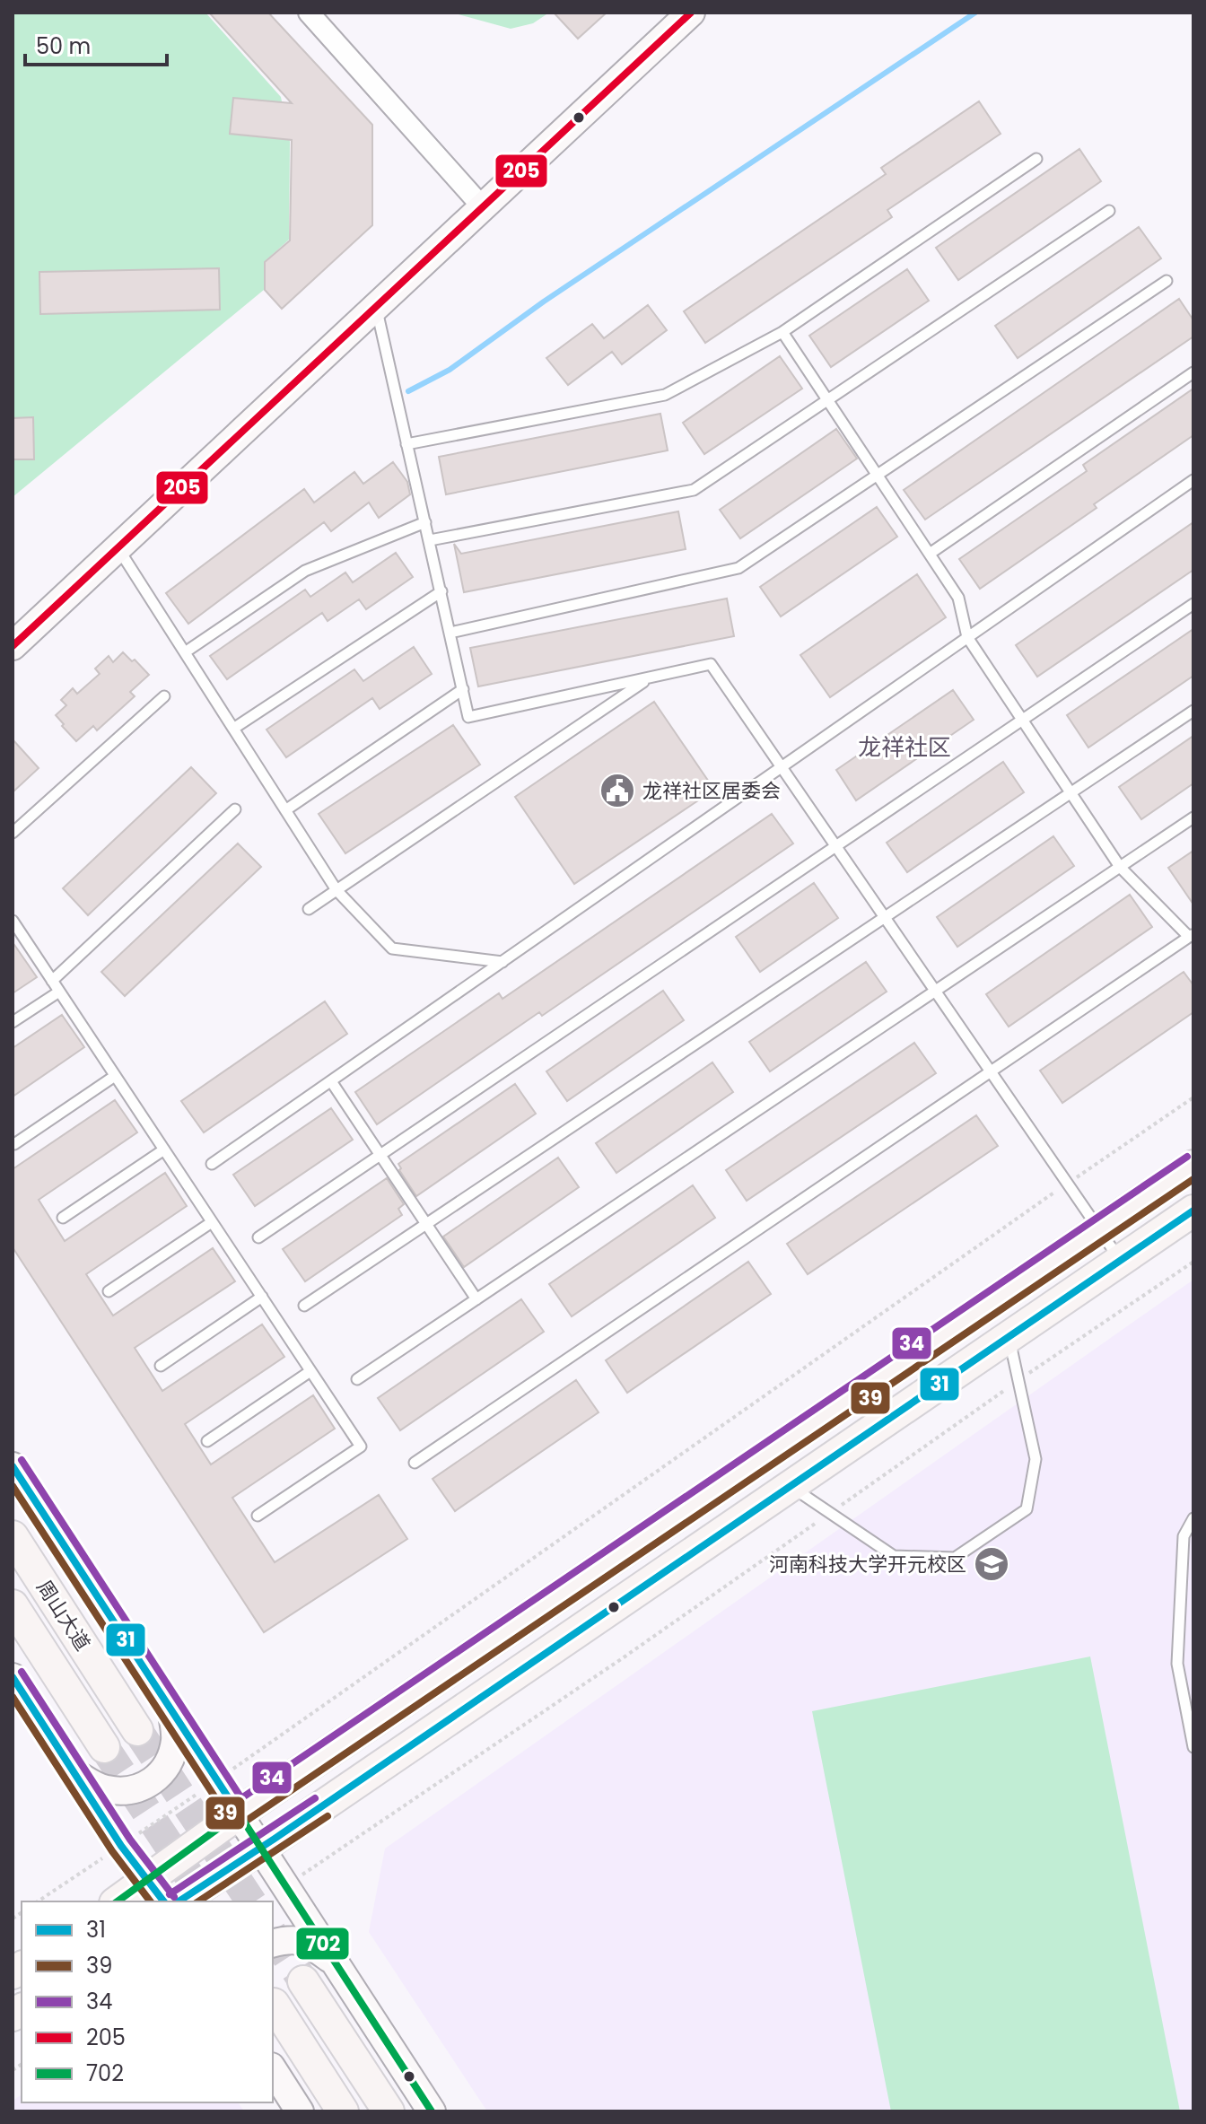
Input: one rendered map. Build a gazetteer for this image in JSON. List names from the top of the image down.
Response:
{
  "streets": {
    "main road": ["周山大道"]
  },
  "districts": ["龙祥社区"],
  "places": {
    "public building": ["龙祥社区居委会"],
    "school or university": ["河南科技大学开元校区"]
  },
  "lines": [
    "transit line 205",
    "transit line 34",
    "transit line 39",
    "transit line 31",
    "transit line 702"
  ],
  "legend": [
    "31",
    "39",
    "34",
    "205",
    "702"
  ],
  "scale_bar": "50 m"
}
